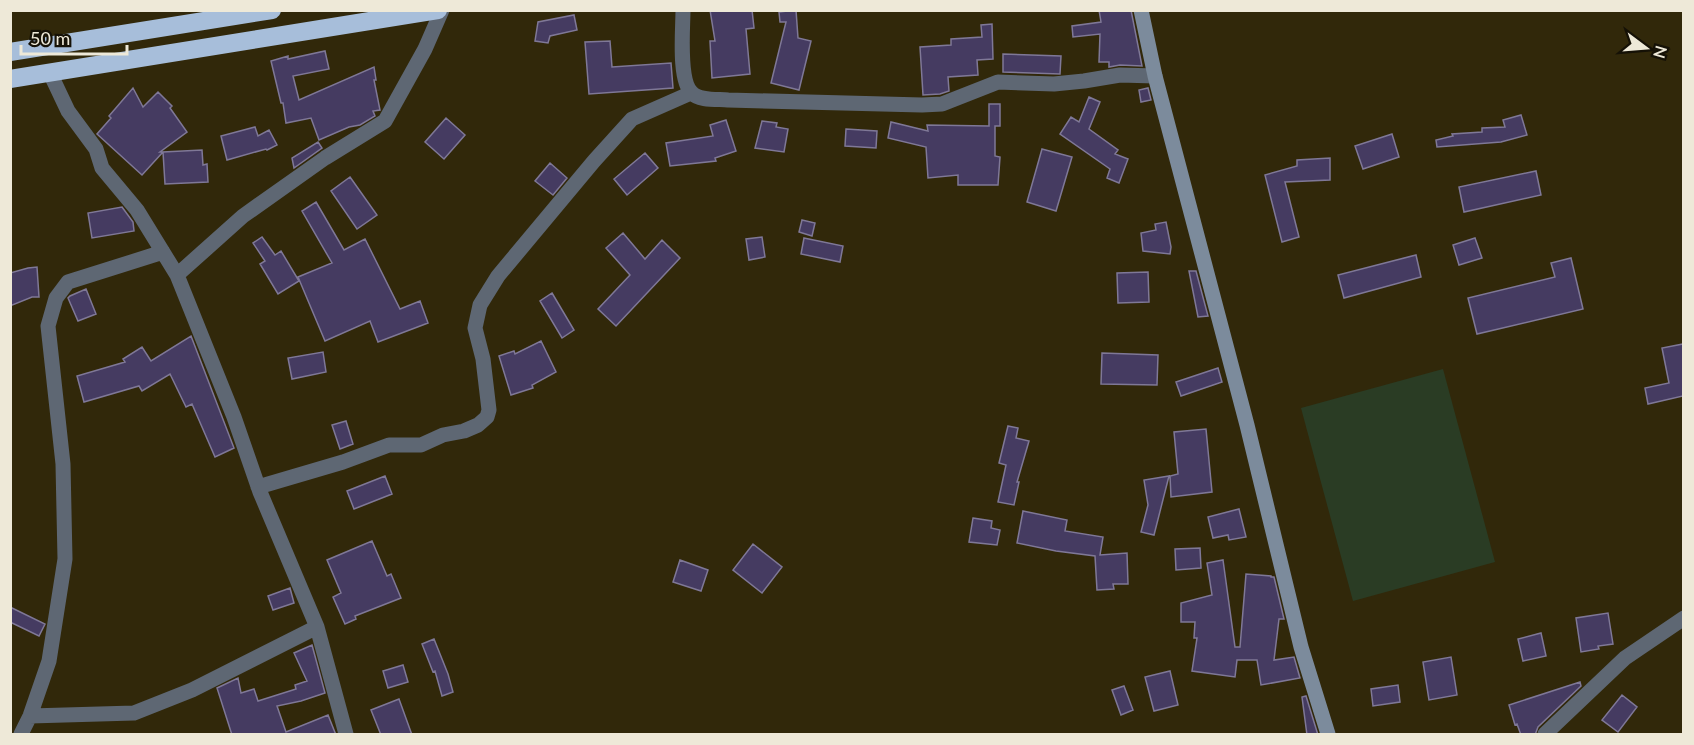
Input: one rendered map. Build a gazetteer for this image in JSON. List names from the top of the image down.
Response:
{
  "scale_bar": "50 m",
  "north": "right"
}
